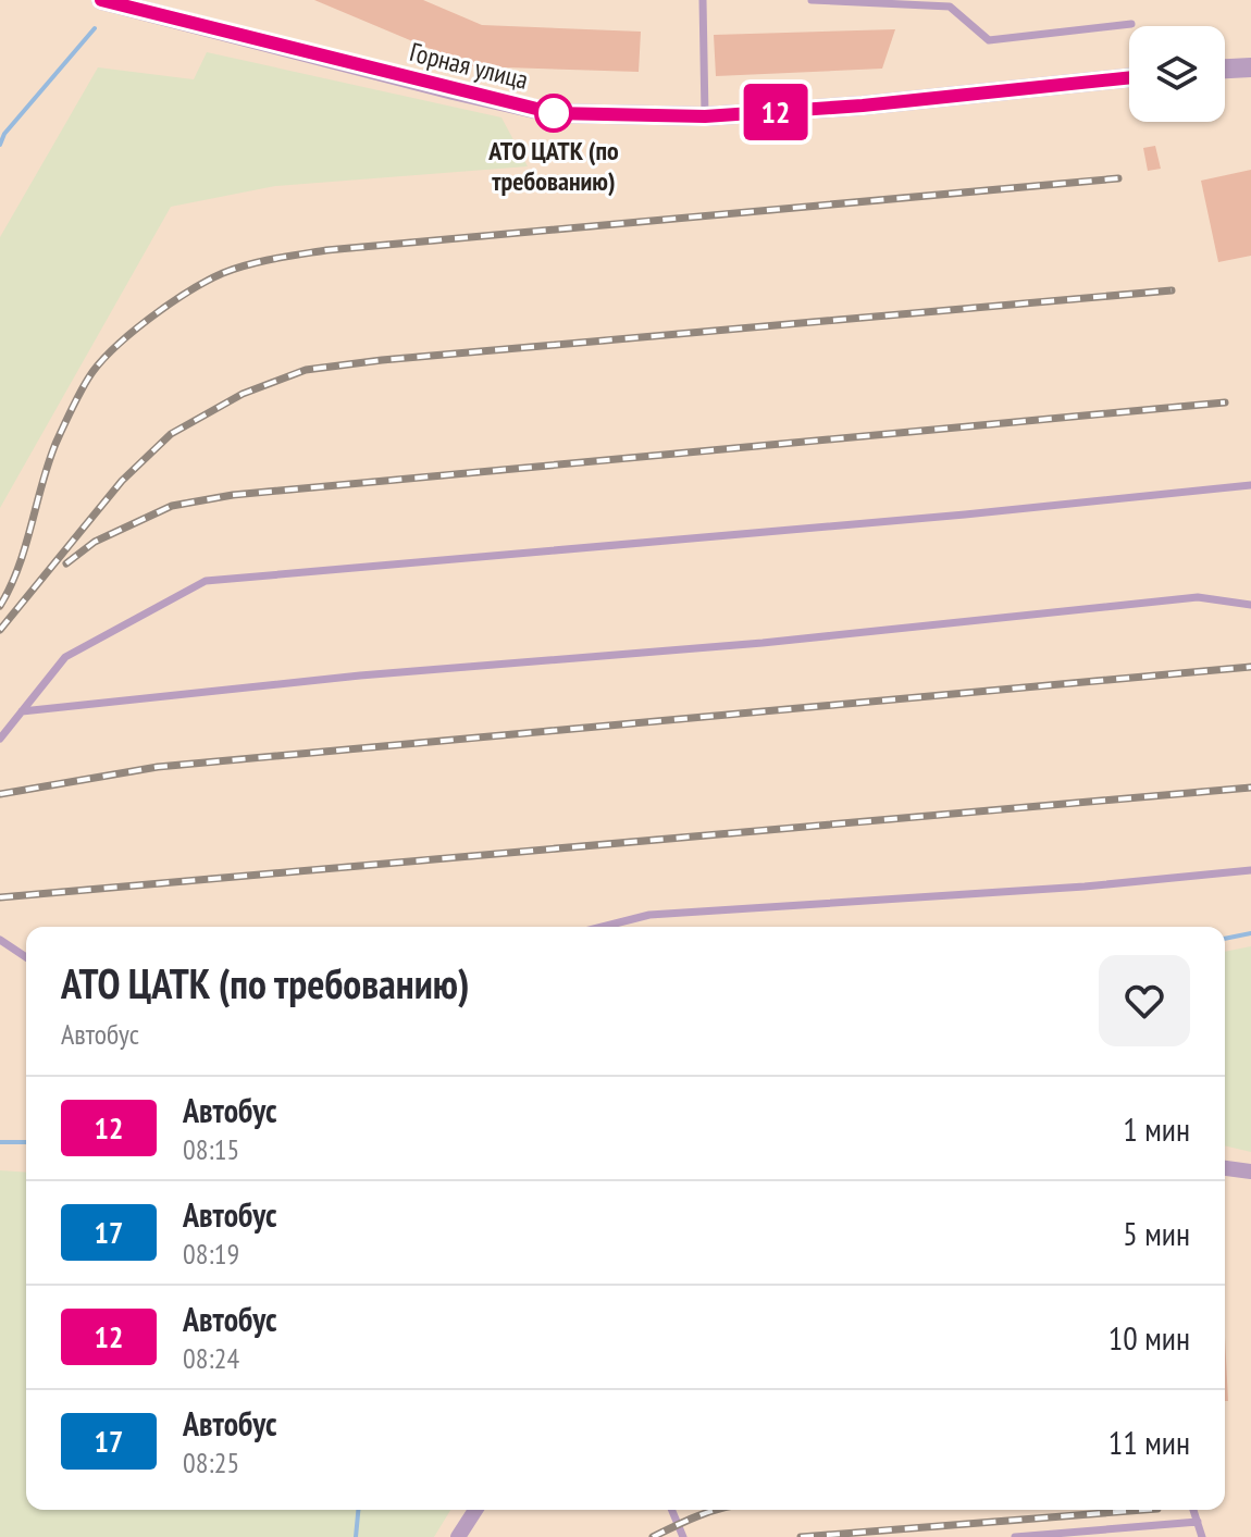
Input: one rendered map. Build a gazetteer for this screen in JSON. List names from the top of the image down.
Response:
{
  "streets": {
    "street": ["Горная улица"]
  },
  "places": ["АТО ЦАТК (по требованию)"],
  "lines": ["bus line 12"],
  "page": {
    "on_map": "12",
    "heading": ["АТО ЦАТК (по требованию)", "Автобус"],
    "list": [
      {
        "mark": "12",
        "name": "Автобус",
        "note": "08:15",
        "value": "1 мин"
      },
      {
        "mark": "17",
        "name": "Автобус",
        "note": "08:19",
        "value": "5 мин"
      },
      {
        "mark": "12",
        "name": "Автобус",
        "note": "08:24",
        "value": "10 мин"
      },
      {
        "mark": "17",
        "name": "Автобус",
        "note": "08:25",
        "value": "11 мин"
      }
    ]
  }
}
